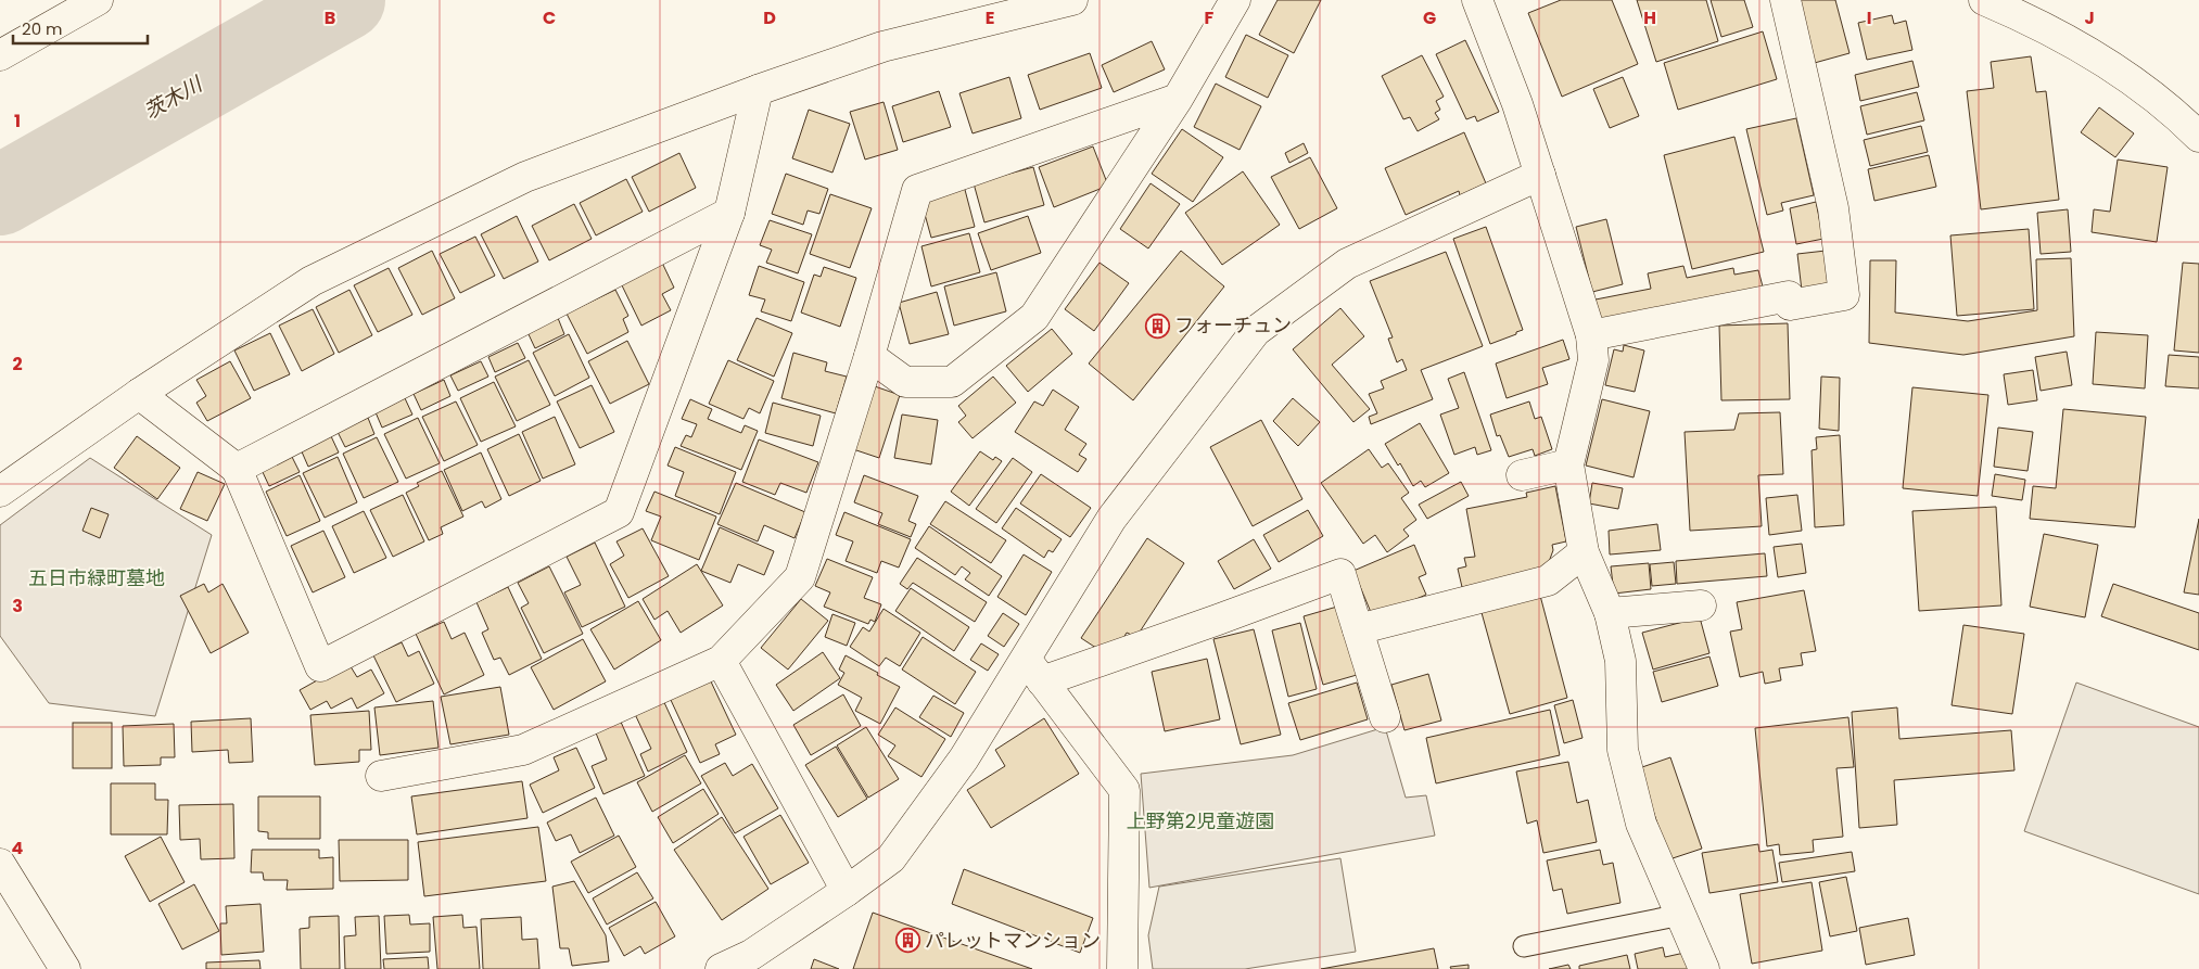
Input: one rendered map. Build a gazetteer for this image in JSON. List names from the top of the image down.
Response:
{
  "water": ["茨木川"],
  "parks": ["五日市緑町墓地", "上野第2児童遊園"],
  "places": {
    "building": ["フォーチュン", "パレットマンション"]
  },
  "scale_bar": "20 m",
  "grid": {
    "columns": [
      "B",
      "C",
      "D",
      "E",
      "F",
      "G",
      "H",
      "I",
      "J"
    ],
    "rows": [
      "1",
      "2",
      "3",
      "4"
    ]
  }
}
